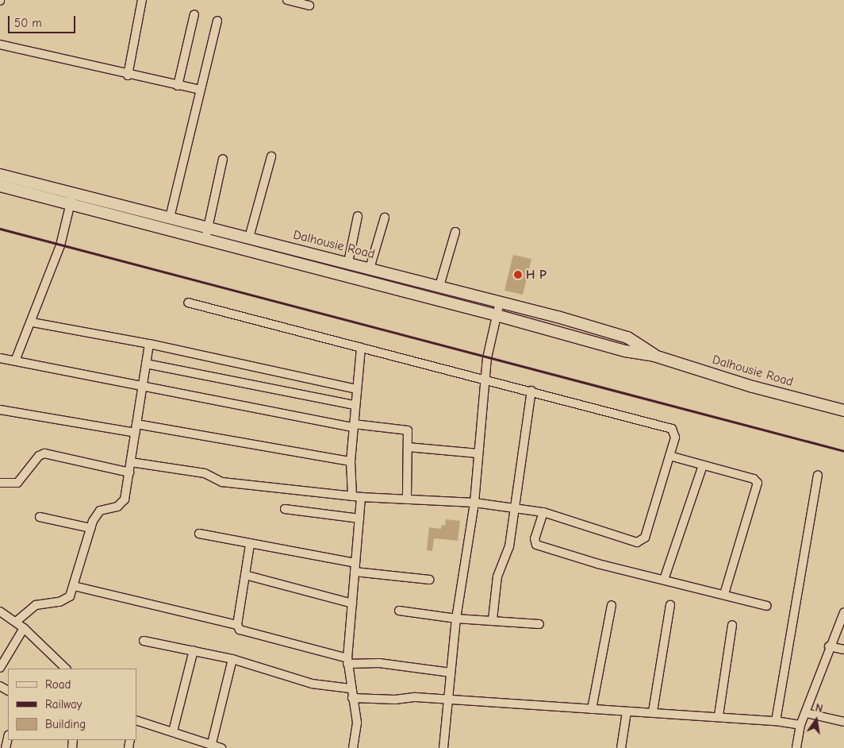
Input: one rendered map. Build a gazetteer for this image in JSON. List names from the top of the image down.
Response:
{
  "streets": {
    "street": ["Dalhousie Road"]
  },
  "places": ["H P"],
  "legend": ["Road", "Railway", "Building"],
  "scale_bar": "50 m",
  "north": "top"
}
